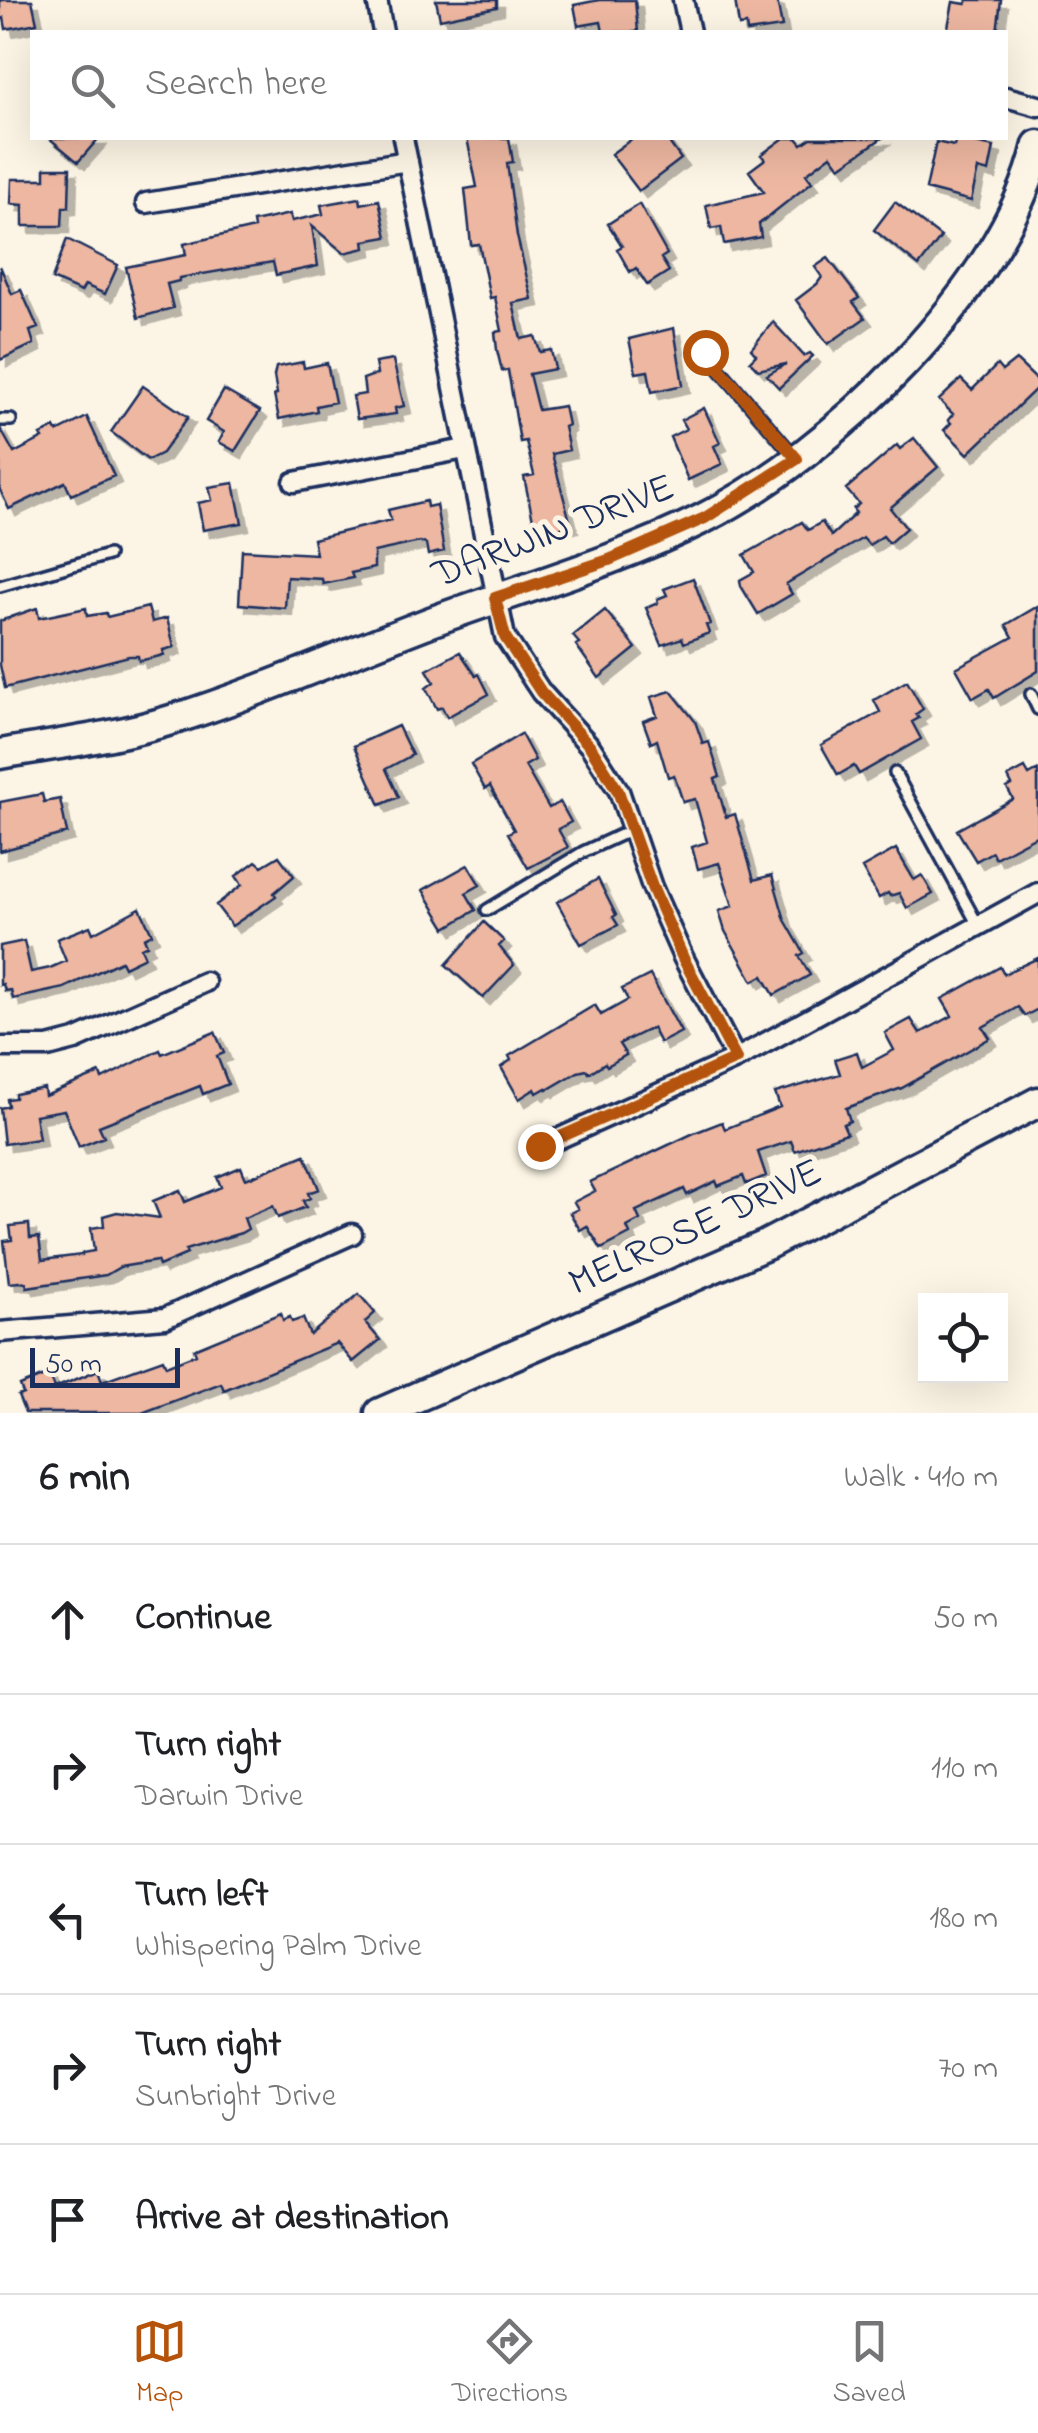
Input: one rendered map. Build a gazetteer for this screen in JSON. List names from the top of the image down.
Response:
{
  "streets": {
    "street": ["DARWIN DRIVE", "MELROSE DRIVE"]
  },
  "scale_bar": "50 m",
  "page": {
    "search": "Search here",
    "scale": "50 m",
    "heading": ["6 min", "Walk · 410 m"],
    "list": [
      ["Continue", "50 m"],
      ["Turn right", "Darwin Drive", "110 m"],
      ["Turn left", "Whispering Palm Drive", "180 m"],
      ["Turn right", "Sunbright Drive", "70 m"],
      "Arrive at destination"
    ],
    "nav": ["Map", "Directions", "Saved"]
  }
}
